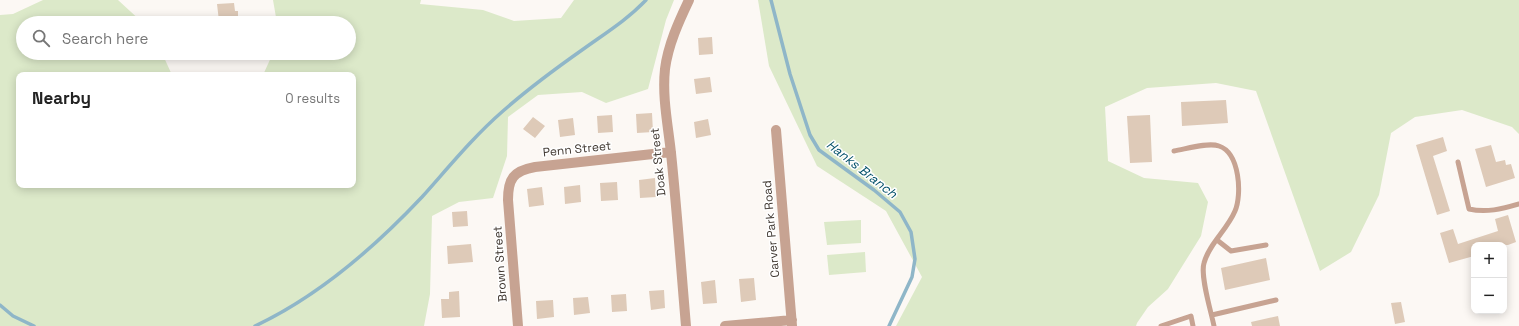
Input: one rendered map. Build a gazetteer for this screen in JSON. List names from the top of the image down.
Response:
{
  "streets": {
    "street": [
      "Penn Street",
      "Doak Street",
      "Carver Park Road",
      "Brown Street"
    ]
  },
  "crossings": [
    ["Penn Street", "Doak Street"],
    ["Penn Street", "Brown Street"]
  ],
  "water": ["Hanks Branch"],
  "page": {
    "search": "Search here",
    "heading": ["Nearby", "0 results"],
    "map_buttons": ["+", "−"]
  }
}
